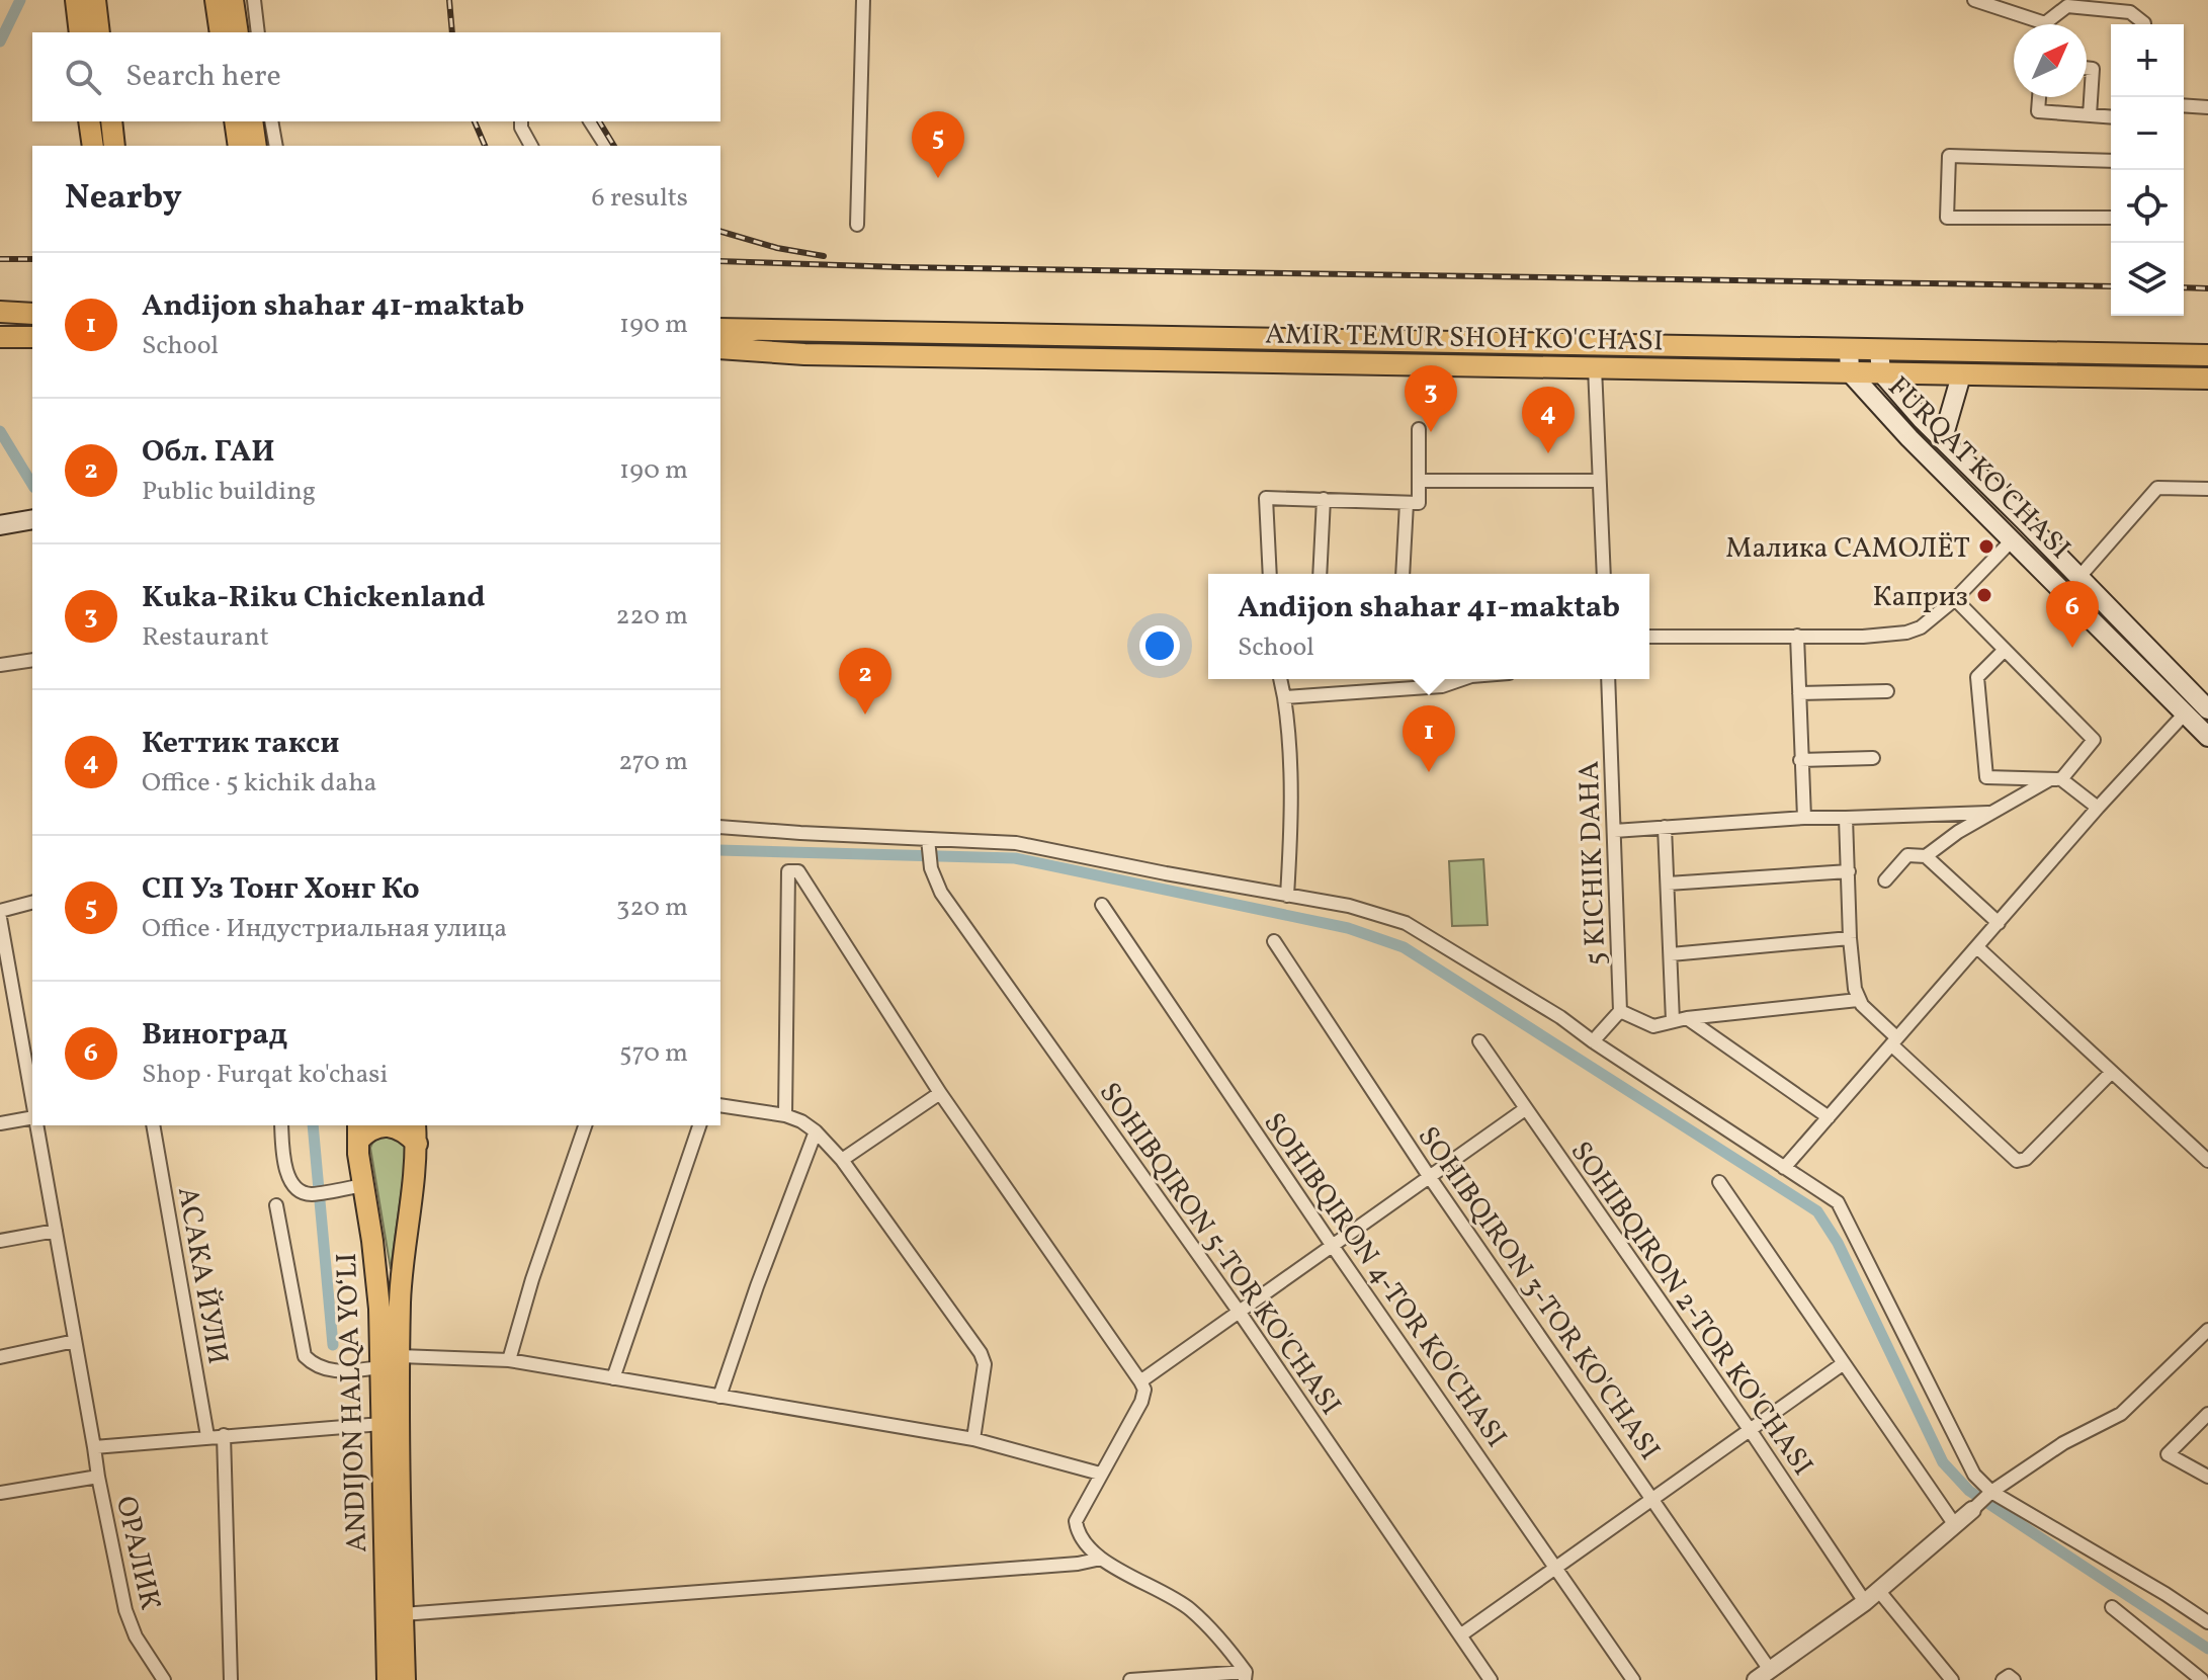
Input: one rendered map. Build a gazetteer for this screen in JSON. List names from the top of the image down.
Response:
{
  "streets": {
    "main road": ["AMIR TEMUR SHOH KO'CHASI", "FURQAT KO'CHASI", "ANDIJON HALQA YO‘LI"],
    "street": [
      "5 KICHIK DAHA",
      "SOHIBQIRON 5-TOR KO'CHASI",
      "АСАКА ЙУЛИ",
      "SOHIBQIRON 4-TOR KO'CHASI",
      "SOHIBQIRON 3-TOR KO'CHASI",
      "SOHIBQIRON 2-TOR KO'CHASI",
      "ОРАЛИК"
    ]
  },
  "crossings": [
    ["AMIR TEMUR SHOH KO'CHASI", "FURQAT KO'CHASI"]
  ],
  "places": ["Малика САМОЛЁТ", "Каприз"],
  "north": "top right",
  "page": {
    "map_buttons": ["+", "−"],
    "search": "Search here",
    "pins": [
      "5",
      "3",
      "4",
      "6",
      "2",
      "1"
    ],
    "heading": ["Nearby", "6 results"],
    "list": [
      {
        "mark": "1",
        "name": "Andijon shahar 41-maktab",
        "note": "School",
        "value": "190 m"
      },
      {
        "mark": "2",
        "name": "Обл. ГАИ",
        "note": "Public building",
        "value": "190 m"
      },
      {
        "mark": "3",
        "name": "Kuka-Riku Chickenland",
        "note": "Restaurant",
        "value": "220 m"
      },
      {
        "mark": "4",
        "name": "Кеттик такси",
        "note": "Office · 5 kichik daha",
        "value": "270 m"
      },
      {
        "mark": "5",
        "name": "СП Уз Тонг Хонг Ко",
        "note": "Office · Индустриальная улица",
        "value": "320 m"
      },
      {
        "mark": "6",
        "name": "Виноград",
        "note": "Shop · Furqat ko'chasi",
        "value": "570 m"
      }
    ],
    "popup": ["Andijon shahar 41-maktab", "School"]
  }
}
